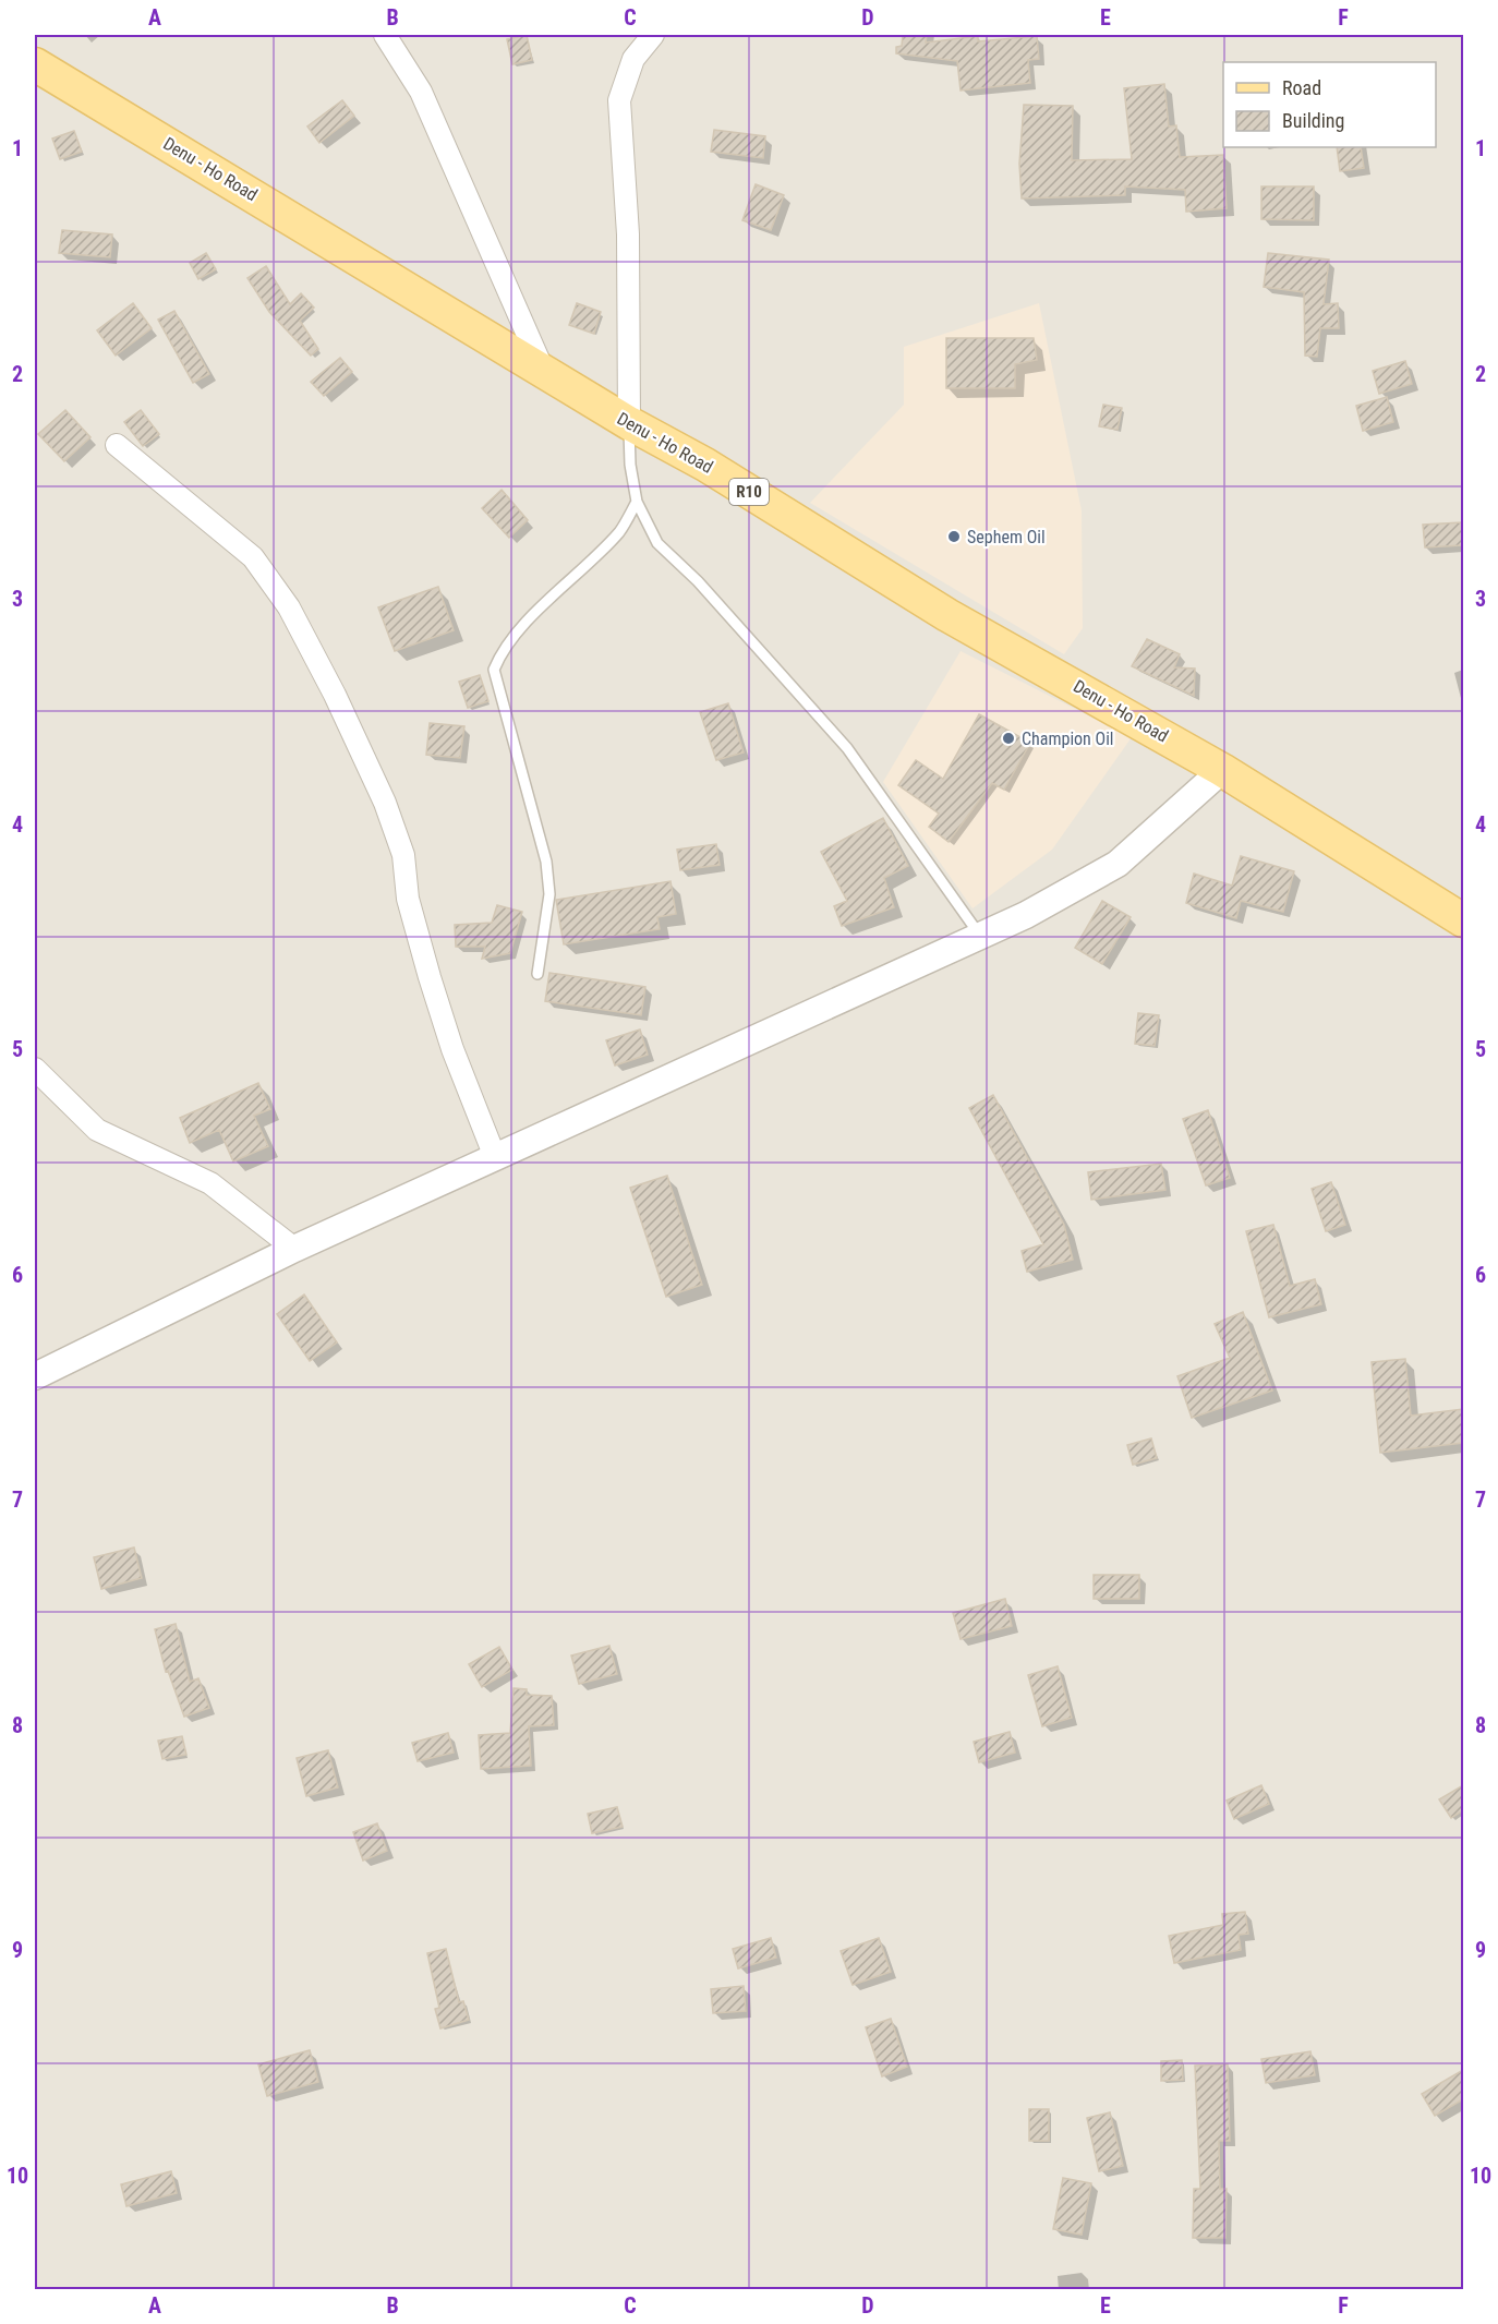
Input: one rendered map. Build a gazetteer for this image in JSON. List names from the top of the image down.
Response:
{
  "streets": {
    "main road": ["Denu - Ho Road", "R10"]
  },
  "places": ["Sephem Oil", "Champion Oil"],
  "legend": ["Road", "Building"],
  "grid": {
    "columns": [
      "A",
      "B",
      "C",
      "D",
      "E",
      "F"
    ],
    "rows": [
      "1",
      "2",
      "3",
      "4",
      "5",
      "6",
      "7",
      "8",
      "9",
      "10"
    ]
  }
}
